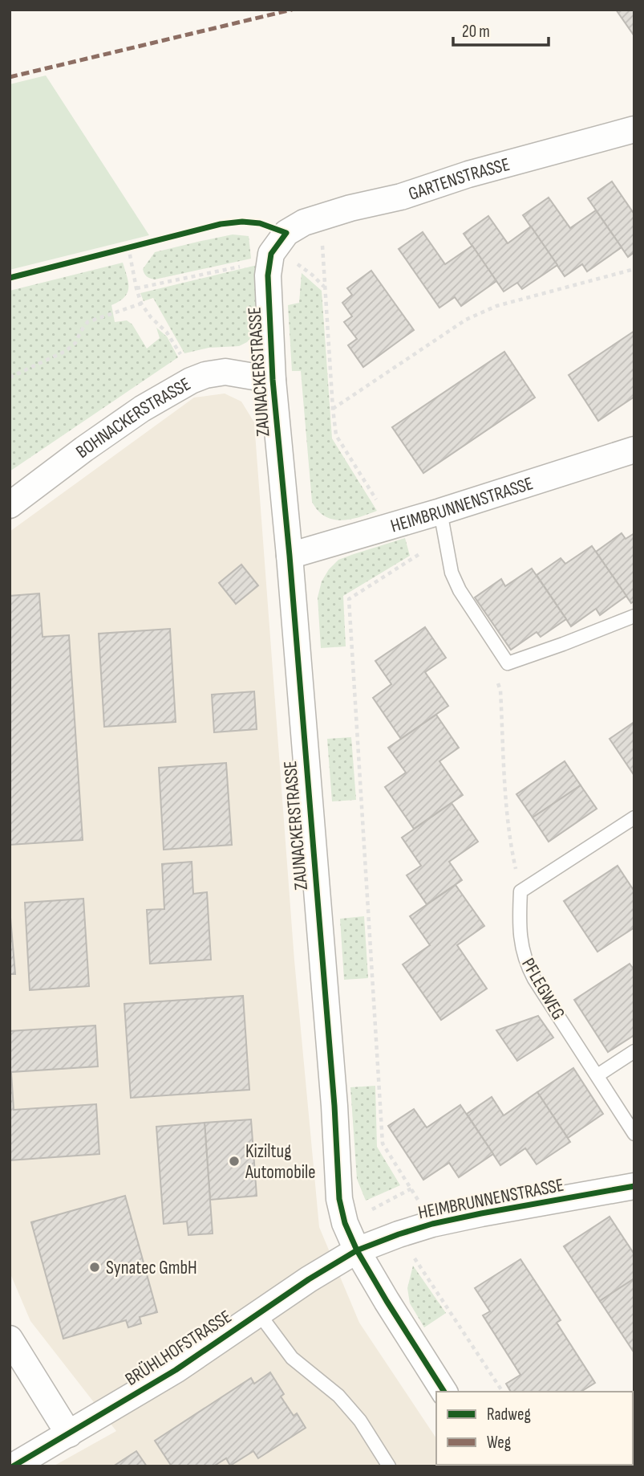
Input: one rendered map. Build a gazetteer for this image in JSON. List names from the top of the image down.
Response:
{
  "streets": {
    "street": [
      "GARTENSTRASSE",
      "ZAUNACKERSTRASSE",
      "BOHNACKERSTRASSE",
      "HEIMBRUNNENSTRASSE",
      "BRÜHLHOFSTRASSE"
    ],
    "lane": ["PFLEGWEG"]
  },
  "crossings": [
    ["GARTENSTRASSE", "ZAUNACKERSTRASSE"],
    ["ZAUNACKERSTRASSE", "BOHNACKERSTRASSE"],
    ["ZAUNACKERSTRASSE", "HEIMBRUNNENSTRASSE"],
    ["ZAUNACKERSTRASSE", "BRÜHLHOFSTRASSE"],
    ["HEIMBRUNNENSTRASSE", "BRÜHLHOFSTRASSE"]
  ],
  "places": ["Kiziltug Automobile", "Synatec GmbH"],
  "legend": ["Radweg", "Weg"],
  "scale_bar": "20 m"
}
